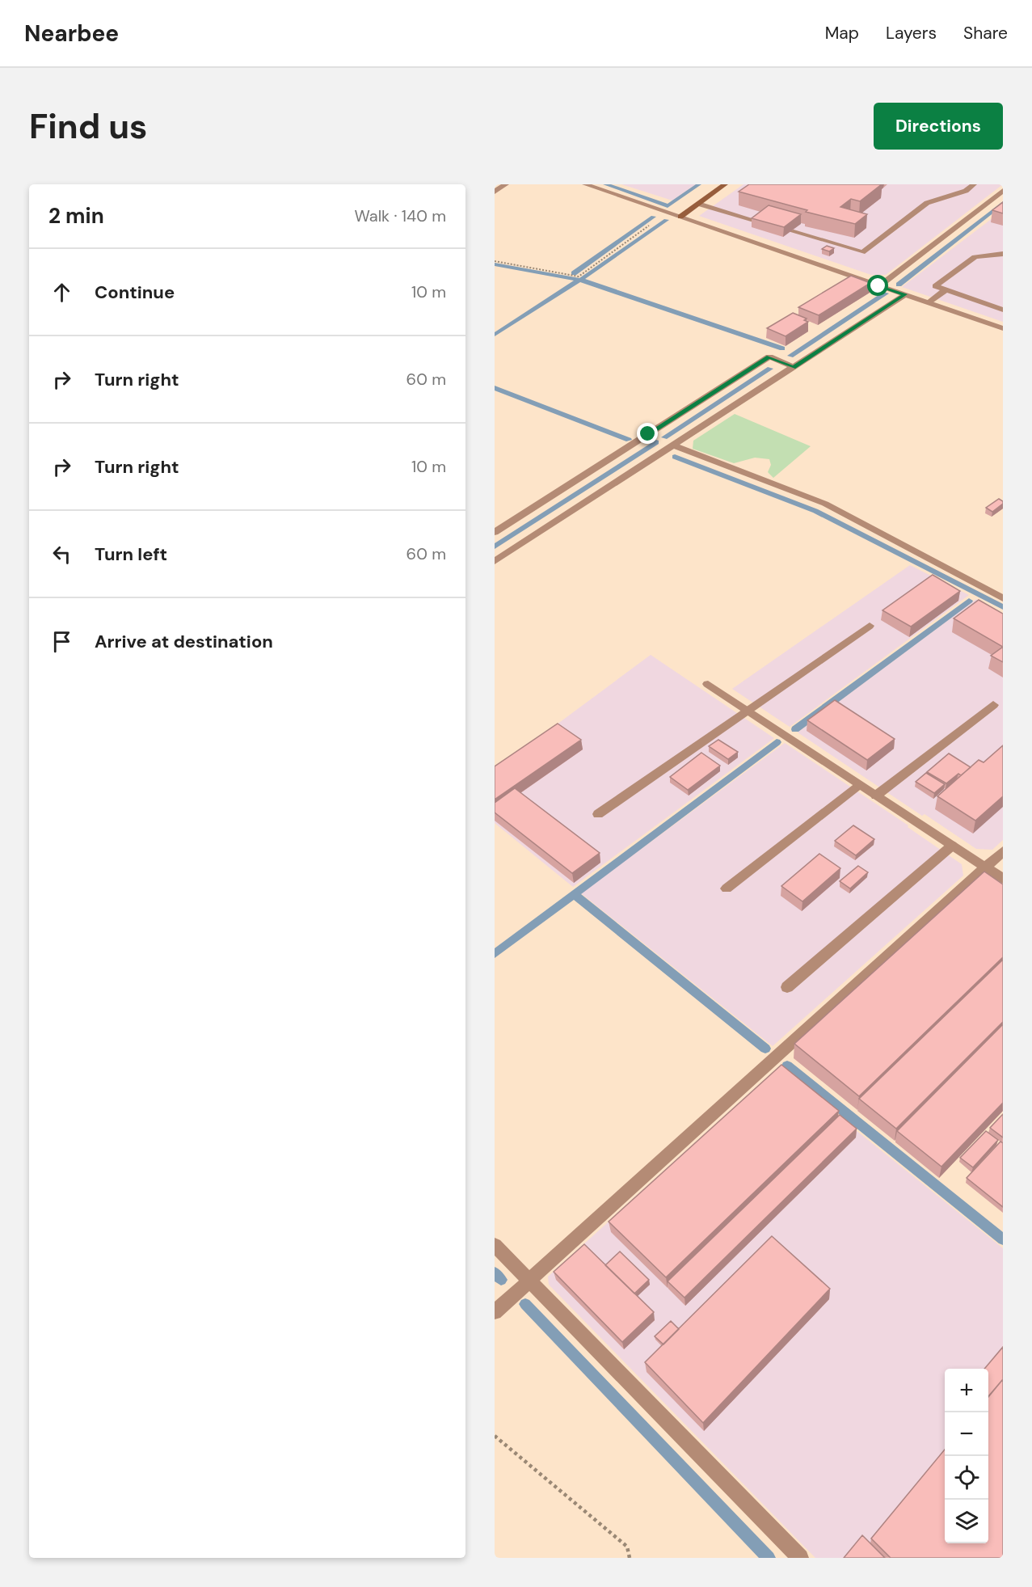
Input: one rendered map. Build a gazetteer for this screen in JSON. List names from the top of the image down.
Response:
{
  "page": {
    "header": "Nearbee",
    "nav": ["Map", "Layers", "Share"],
    "buttons": "Directions",
    "title": "Find us",
    "heading": ["2 min", "Walk · 140 m"],
    "list": [
      ["Continue", "10 m"],
      ["Turn right", "60 m"],
      ["Turn right", "10 m"],
      ["Turn left", "60 m"],
      "Arrive at destination"
    ],
    "map_buttons": ["+", "−"]
  }
}
